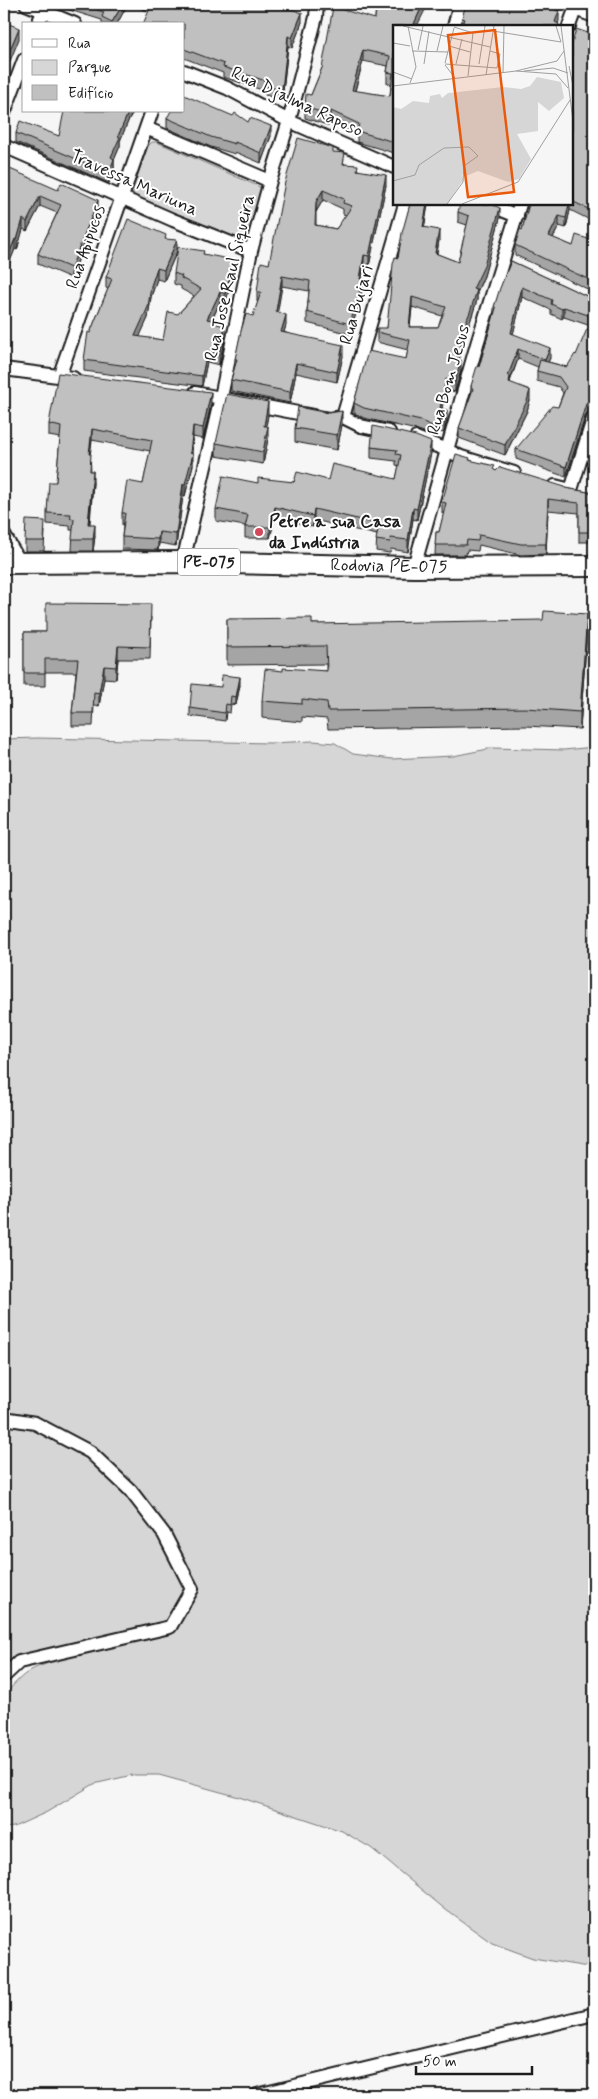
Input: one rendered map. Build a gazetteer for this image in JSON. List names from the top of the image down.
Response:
{
  "streets": {
    "main road": ["PE-075", "Rodovia PE-075"],
    "street": [
      "Rua Djalma Raposo",
      "Travessa Mariuna",
      "Rua Apipucos",
      "Rua Jose Raul Siqueira",
      "Rua Bujari",
      "Rua Bom Jesus"
    ]
  },
  "crossings": [
    ["Rua Djalma Raposo", "Rua Jose Raul Siqueira"],
    ["Travessa Mariuna", "Rua Apipucos"],
    ["Travessa Mariuna", "Rua Jose Raul Siqueira"],
    ["Rua Jose Raul Siqueira", "Rodovia PE-075"],
    ["Rua Bom Jesus", "Rodovia PE-075"]
  ],
  "places": ["Petre a sua Casa da Indústria"],
  "legend": ["Rua", "Parque", "Edifício"],
  "scale_bar": "50 m"
}
